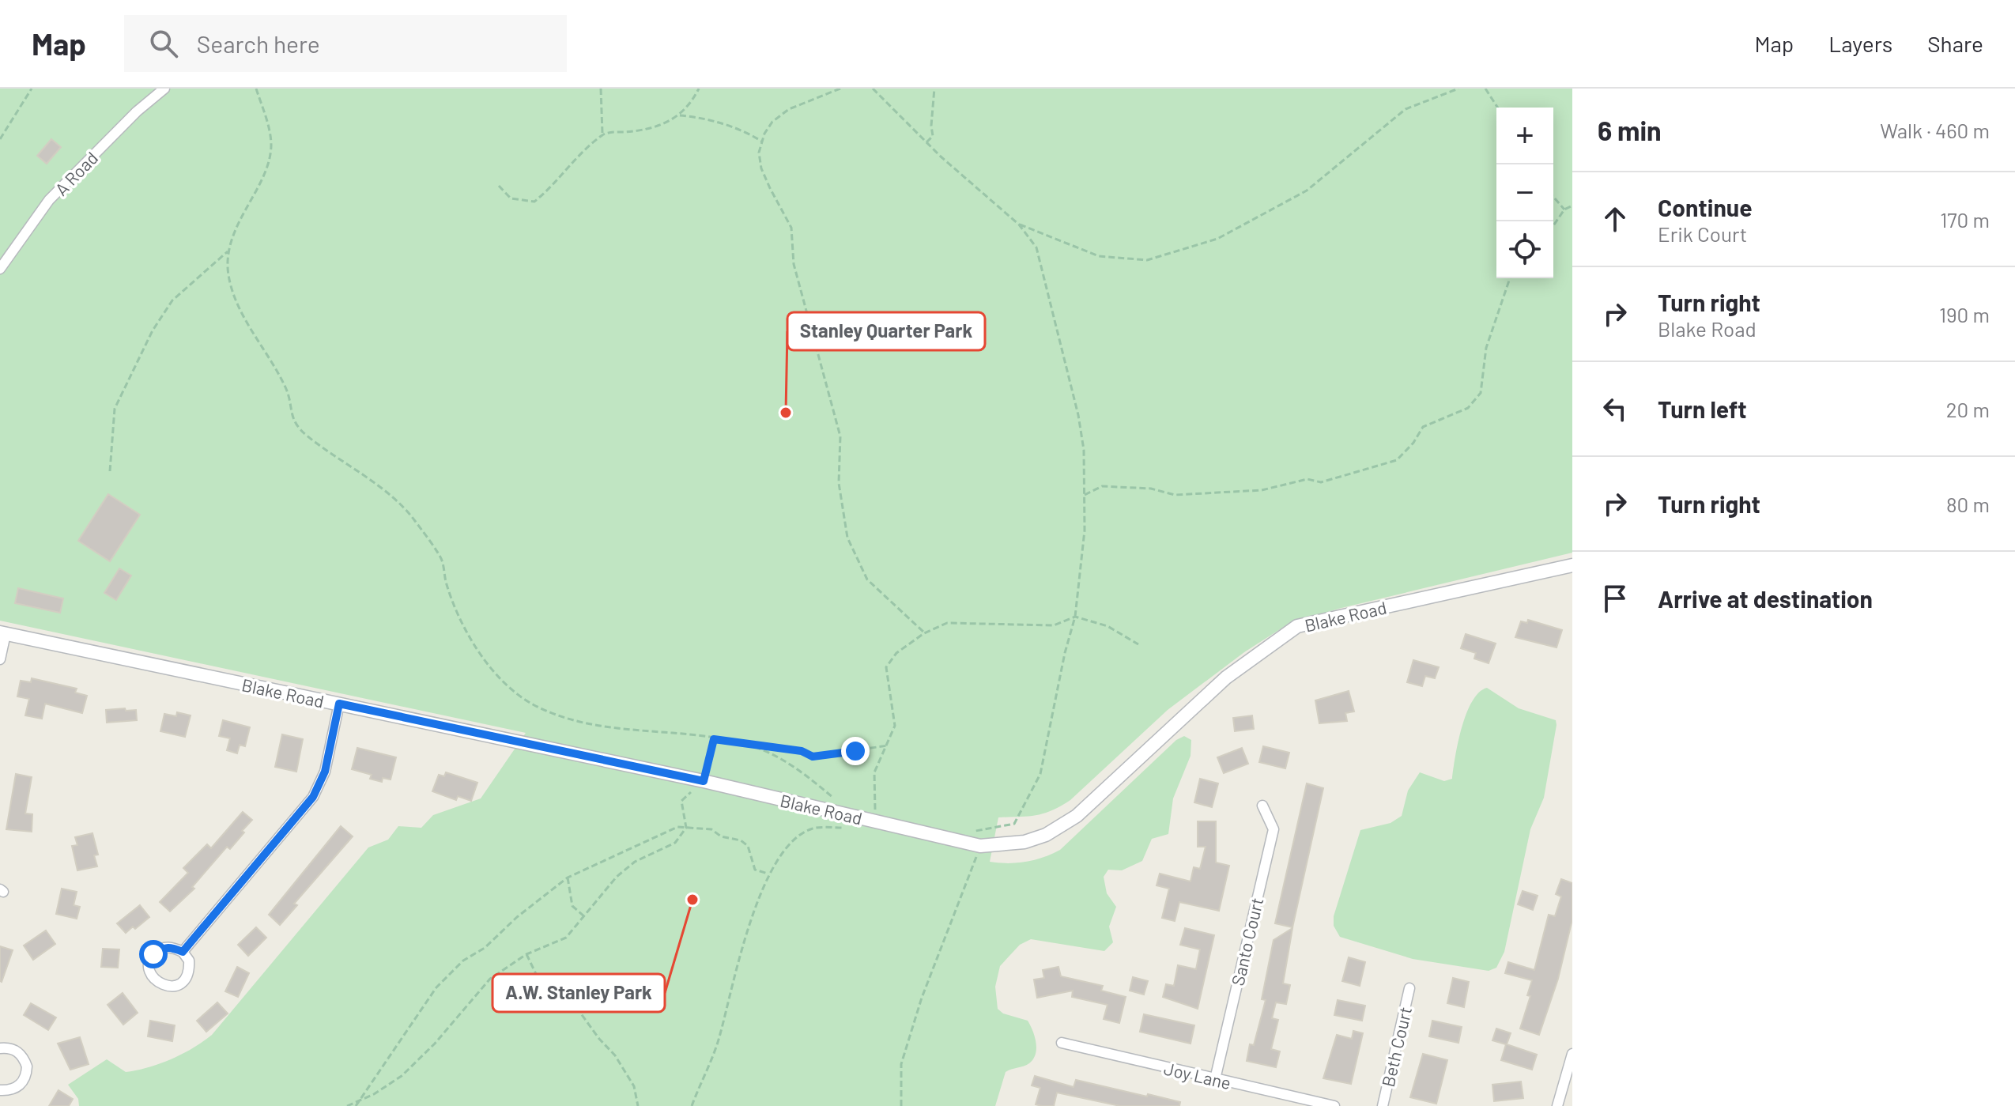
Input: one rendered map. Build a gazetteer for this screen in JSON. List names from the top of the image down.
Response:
{
  "streets": {
    "street": [
      "A Road",
      "Blake Road",
      "Santo Court",
      "Beth Court",
      "Joy Lane"
    ]
  },
  "crossings": [
    ["Santo Court", "Joy Lane"]
  ],
  "places": ["Stanley Quarter Park", "A.W. Stanley Park"],
  "page": {
    "header": "Map",
    "search": "Search here",
    "nav": ["Map", "Layers", "Share"],
    "heading": ["6 min", "Walk · 460 m"],
    "map_buttons": ["+", "−"],
    "list": [
      ["Continue", "Erik Court", "170 m"],
      ["Turn right", "Blake Road", "190 m"],
      ["Turn left", "20 m"],
      ["Turn right", "80 m"],
      "Arrive at destination"
    ]
  }
}
